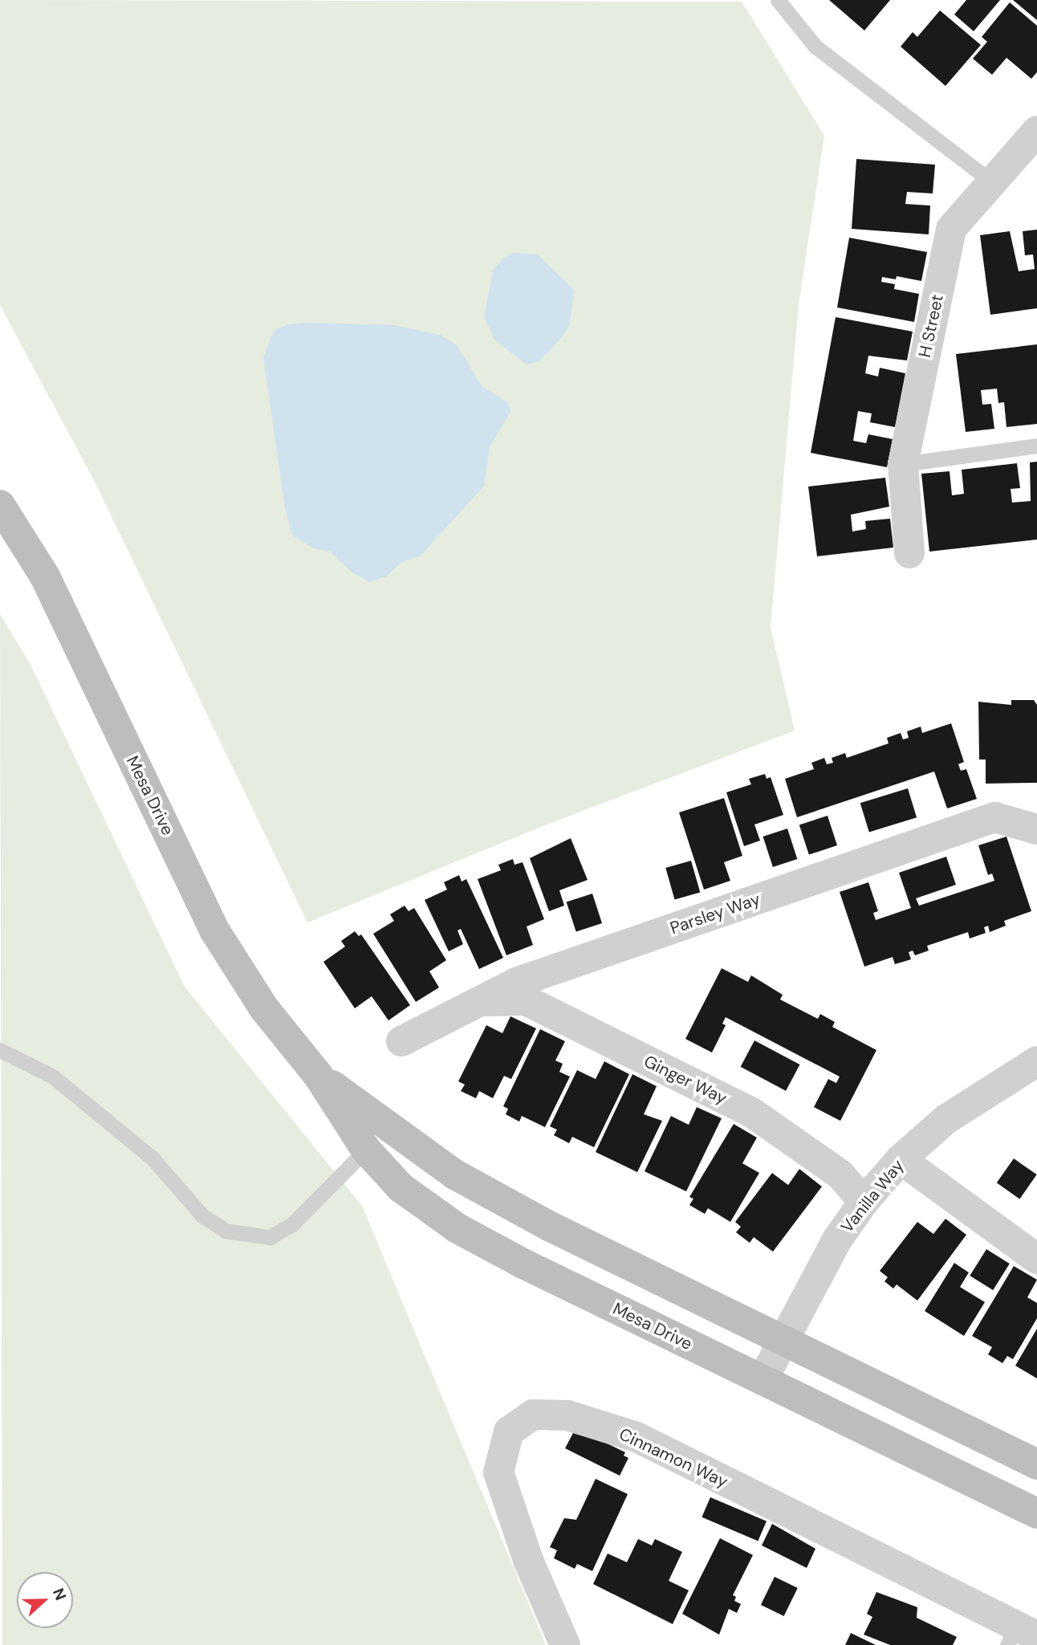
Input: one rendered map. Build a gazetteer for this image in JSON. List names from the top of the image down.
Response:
{
  "streets": {
    "main road": ["Mesa Drive"],
    "street": [
      "H Street",
      "Parsley Way",
      "Ginger Way",
      "Vanilla Way",
      "Cinnamon Way"
    ]
  },
  "crossings": [
    ["Mesa Drive", "Vanilla Way"],
    ["Parsley Way", "Ginger Way"],
    ["Ginger Way", "Vanilla Way"]
  ],
  "north": "right"
}
